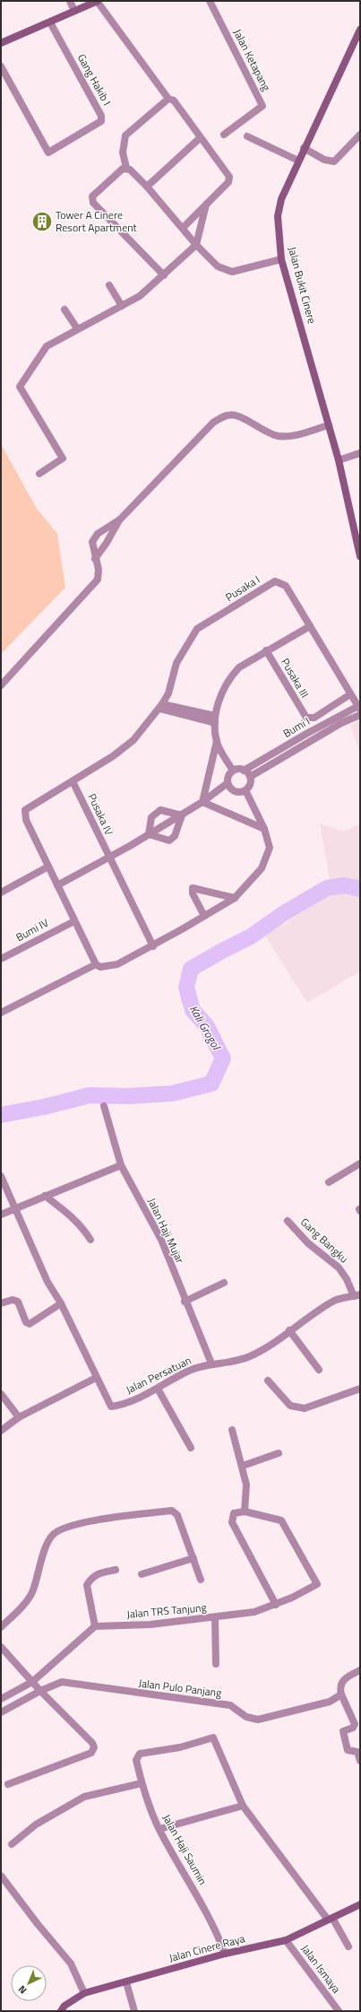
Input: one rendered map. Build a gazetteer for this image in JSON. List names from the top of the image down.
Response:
{
  "streets": {
    "main road": ["Jalan Bukit Cinere", "Jalan Cinere Raya"],
    "street": [
      "Jalan Ketapang",
      "Gang Hakib I",
      "Pusaka I",
      "Pusaka III",
      "Bumi I",
      "Pusaka IV",
      "Bumi IV",
      "Jalan Haji Mujar",
      "Gang Bangku",
      "Jalan Persatuan",
      "Jalan TRS Tanjung",
      "Jalan Pulo Panjang",
      "Jalan Haji Saumin",
      "Jalan Ismaya"
    ]
  },
  "crossings": [
    ["Pusaka I", "Pusaka III"],
    ["Pusaka I", "Bumi I"],
    ["Jalan Haji Mujar", "Jalan Persatuan"],
    ["Gang Bangku", "Jalan Persatuan"],
    ["Jalan Haji Saumin", "Jalan Cinere Raya"],
    ["Jalan Cinere Raya", "Jalan Ismaya"]
  ],
  "water": ["Kali Grogol"],
  "places": {
    "building": ["Tower A Cinere Resort Apartment"]
  },
  "north": "bottom left"
}
